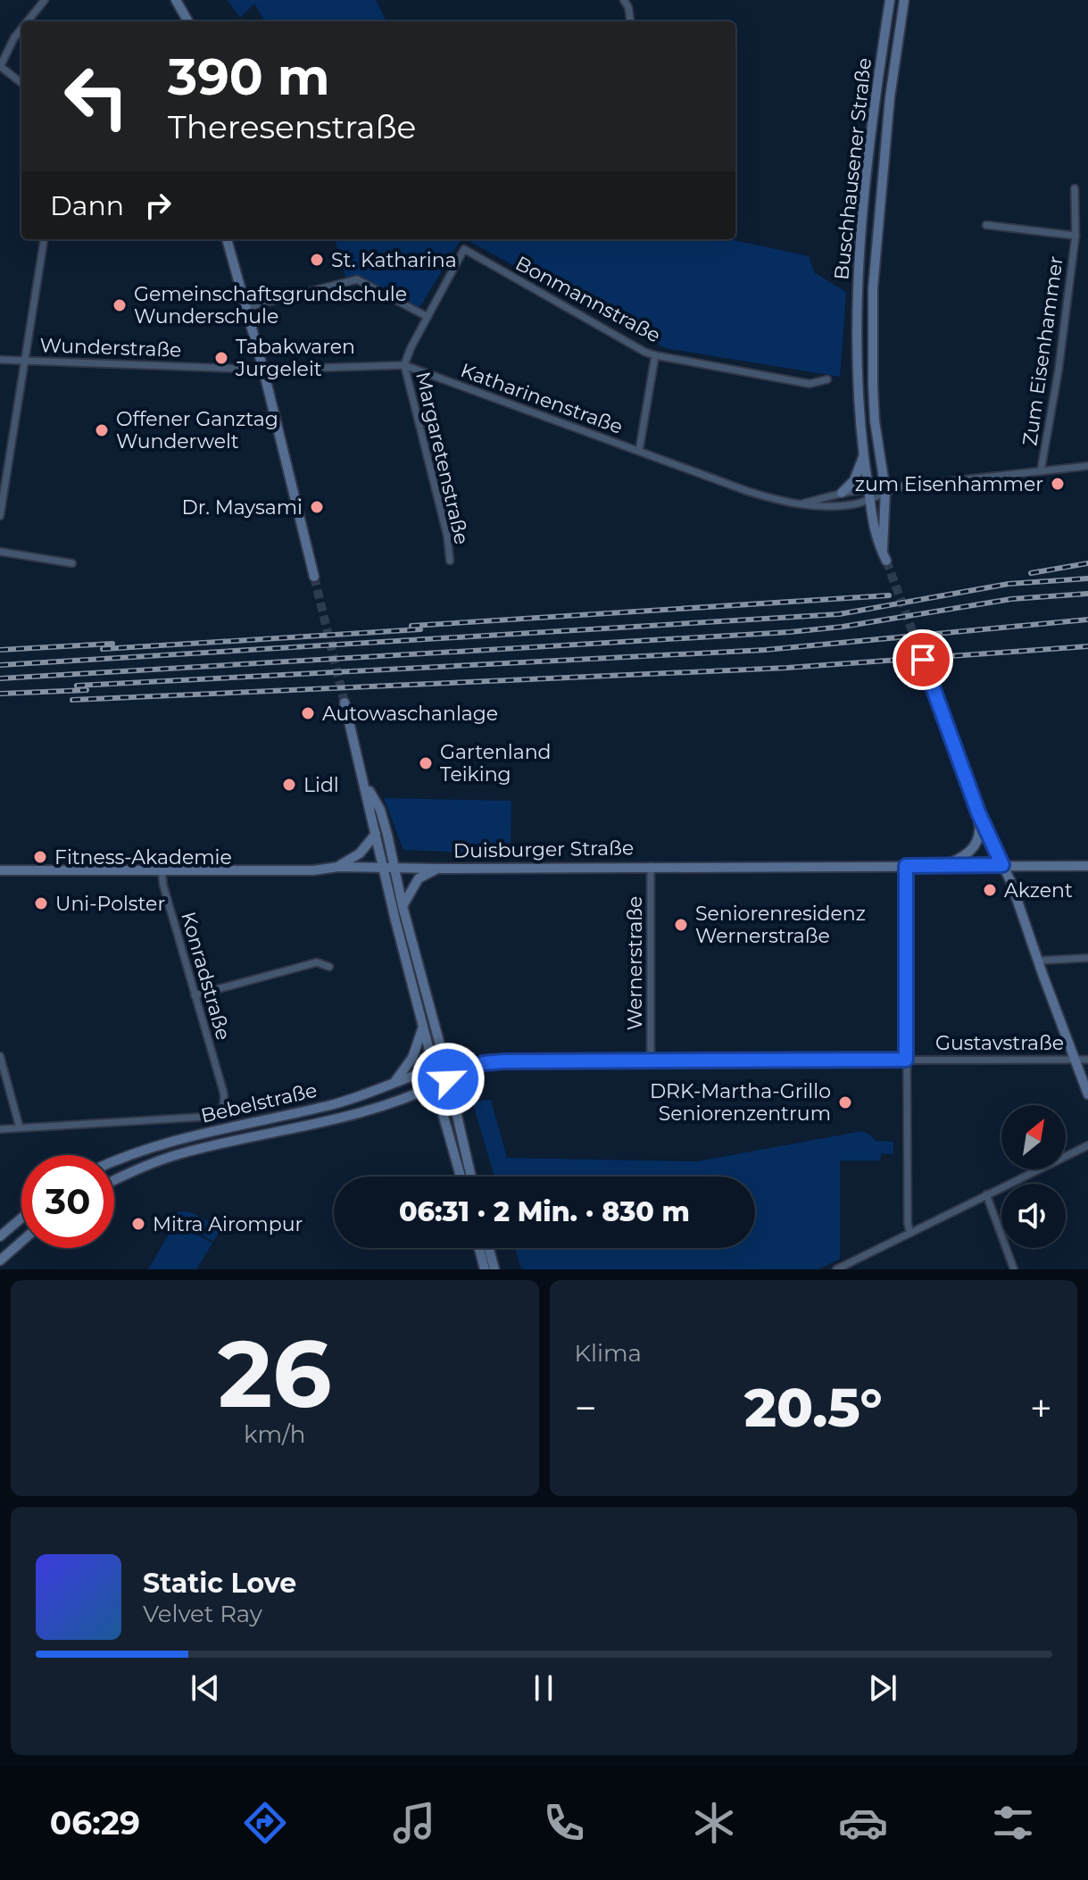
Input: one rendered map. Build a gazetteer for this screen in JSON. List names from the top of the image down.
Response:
{
  "streets": {
    "main road": ["Buschhausener Straße", "Duisburger Straße", "Bebelstraße"],
    "street": [
      "Bonmannstraße",
      "Wunderstraße",
      "Zum Eisenhammer",
      "Katharinenstraße",
      "Margaretenstraße",
      "Wernerstraße",
      "Konradstraße",
      "Gustavstraße"
    ]
  },
  "crossings": [
    ["Buschhausener Straße", "Zum Eisenhammer"],
    ["Buschhausener Straße", "Katharinenstraße"],
    ["Bonmannstraße", "Margaretenstraße"],
    ["Wunderstraße", "Katharinenstraße"],
    ["Zum Eisenhammer", "Katharinenstraße"],
    ["Katharinenstraße", "Margaretenstraße"],
    ["Duisburger Straße", "Wernerstraße"],
    ["Duisburger Straße", "Konradstraße"],
    ["Wernerstraße", "Gustavstraße"],
    ["Gustavstraße", "Bebelstraße"]
  ],
  "places": [
    "St. Katharina",
    "Gemeinschaftsgrundschule Wunderschule",
    "Tabakwaren Jurgeleit",
    "Offener Ganztag Wunderwelt",
    "zum Eisenhammer",
    "Dr. Maysami",
    "Autowaschanlage",
    "Gartenland Teiking",
    "Lidl",
    "Fitness-Akademie",
    "Akzent",
    "Uni-Polster",
    "Seniorenresidenz Wernerstraße",
    "DRK-Martha-Grillo Seniorenzentrum",
    "Mitra Airompur"
  ],
  "north": "top right",
  "page": {
    "turn": ["390 m", "Theresenstraße"],
    "then": "Dann",
    "limit": "30",
    "trip": "06:31 · 2 Min. · 830 m",
    "tile": [
      ["26", "km/h"],
      "Klima"
    ],
    "heat": ["−", "20.5°", "+"],
    "song": ["Static Love", "Velvet Ray"],
    "tabs": "06:29"
  }
}
